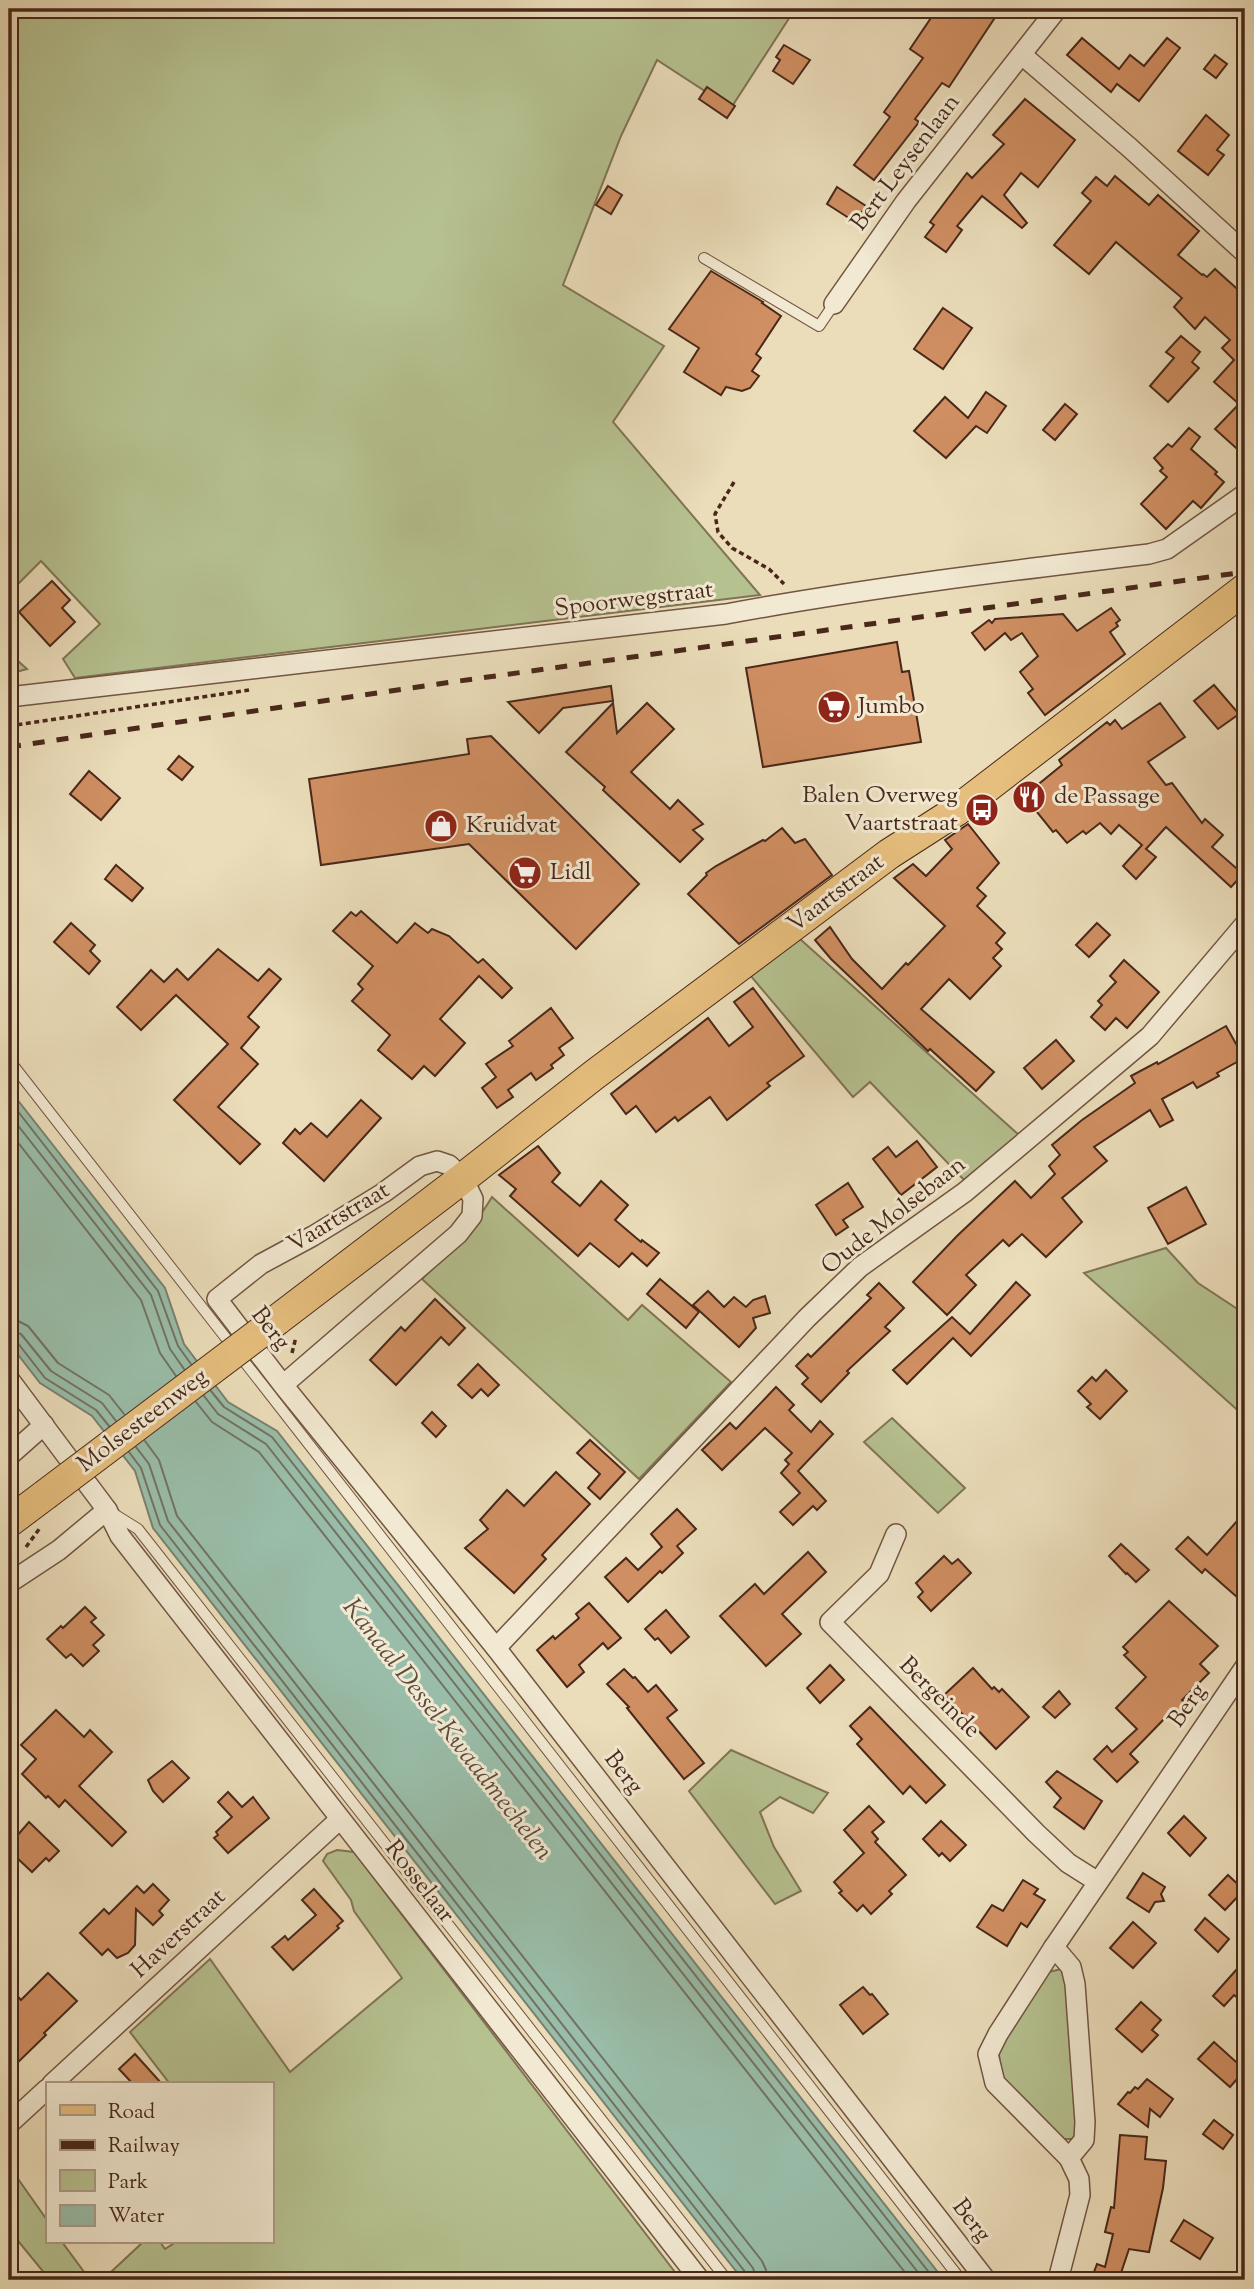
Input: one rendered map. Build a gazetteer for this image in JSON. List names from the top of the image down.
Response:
{
  "streets": {
    "main road": ["Vaartstraat", "Molsesteenweg"],
    "street": [
      "Bert Leysenlaan",
      "Spoorwegstraat",
      "Oude Molsebaan",
      "Berg",
      "Bergeinde",
      "Rosselaar",
      "Haverstraat"
    ]
  },
  "crossings": [
    ["Vaartstraat", "Berg"],
    ["Vaartstraat", "Molsesteenweg"],
    ["Oude Molsebaan", "Berg"],
    ["Berg", "Bergeinde"],
    ["Molsesteenweg", "Rosselaar"],
    ["Rosselaar", "Haverstraat"]
  ],
  "water": ["Kanaal Dessel-Kwaadmechelen"],
  "places": {
    "supermarket": ["Jumbo", "Lidl"],
    "restaurant": ["de Passage"],
    "bus stop": ["Balen Overweg Vaartstraat"],
    "shop": ["Kruidvat"]
  },
  "legend": [
    "Road",
    "Railway",
    "Park",
    "Water"
  ]
}
